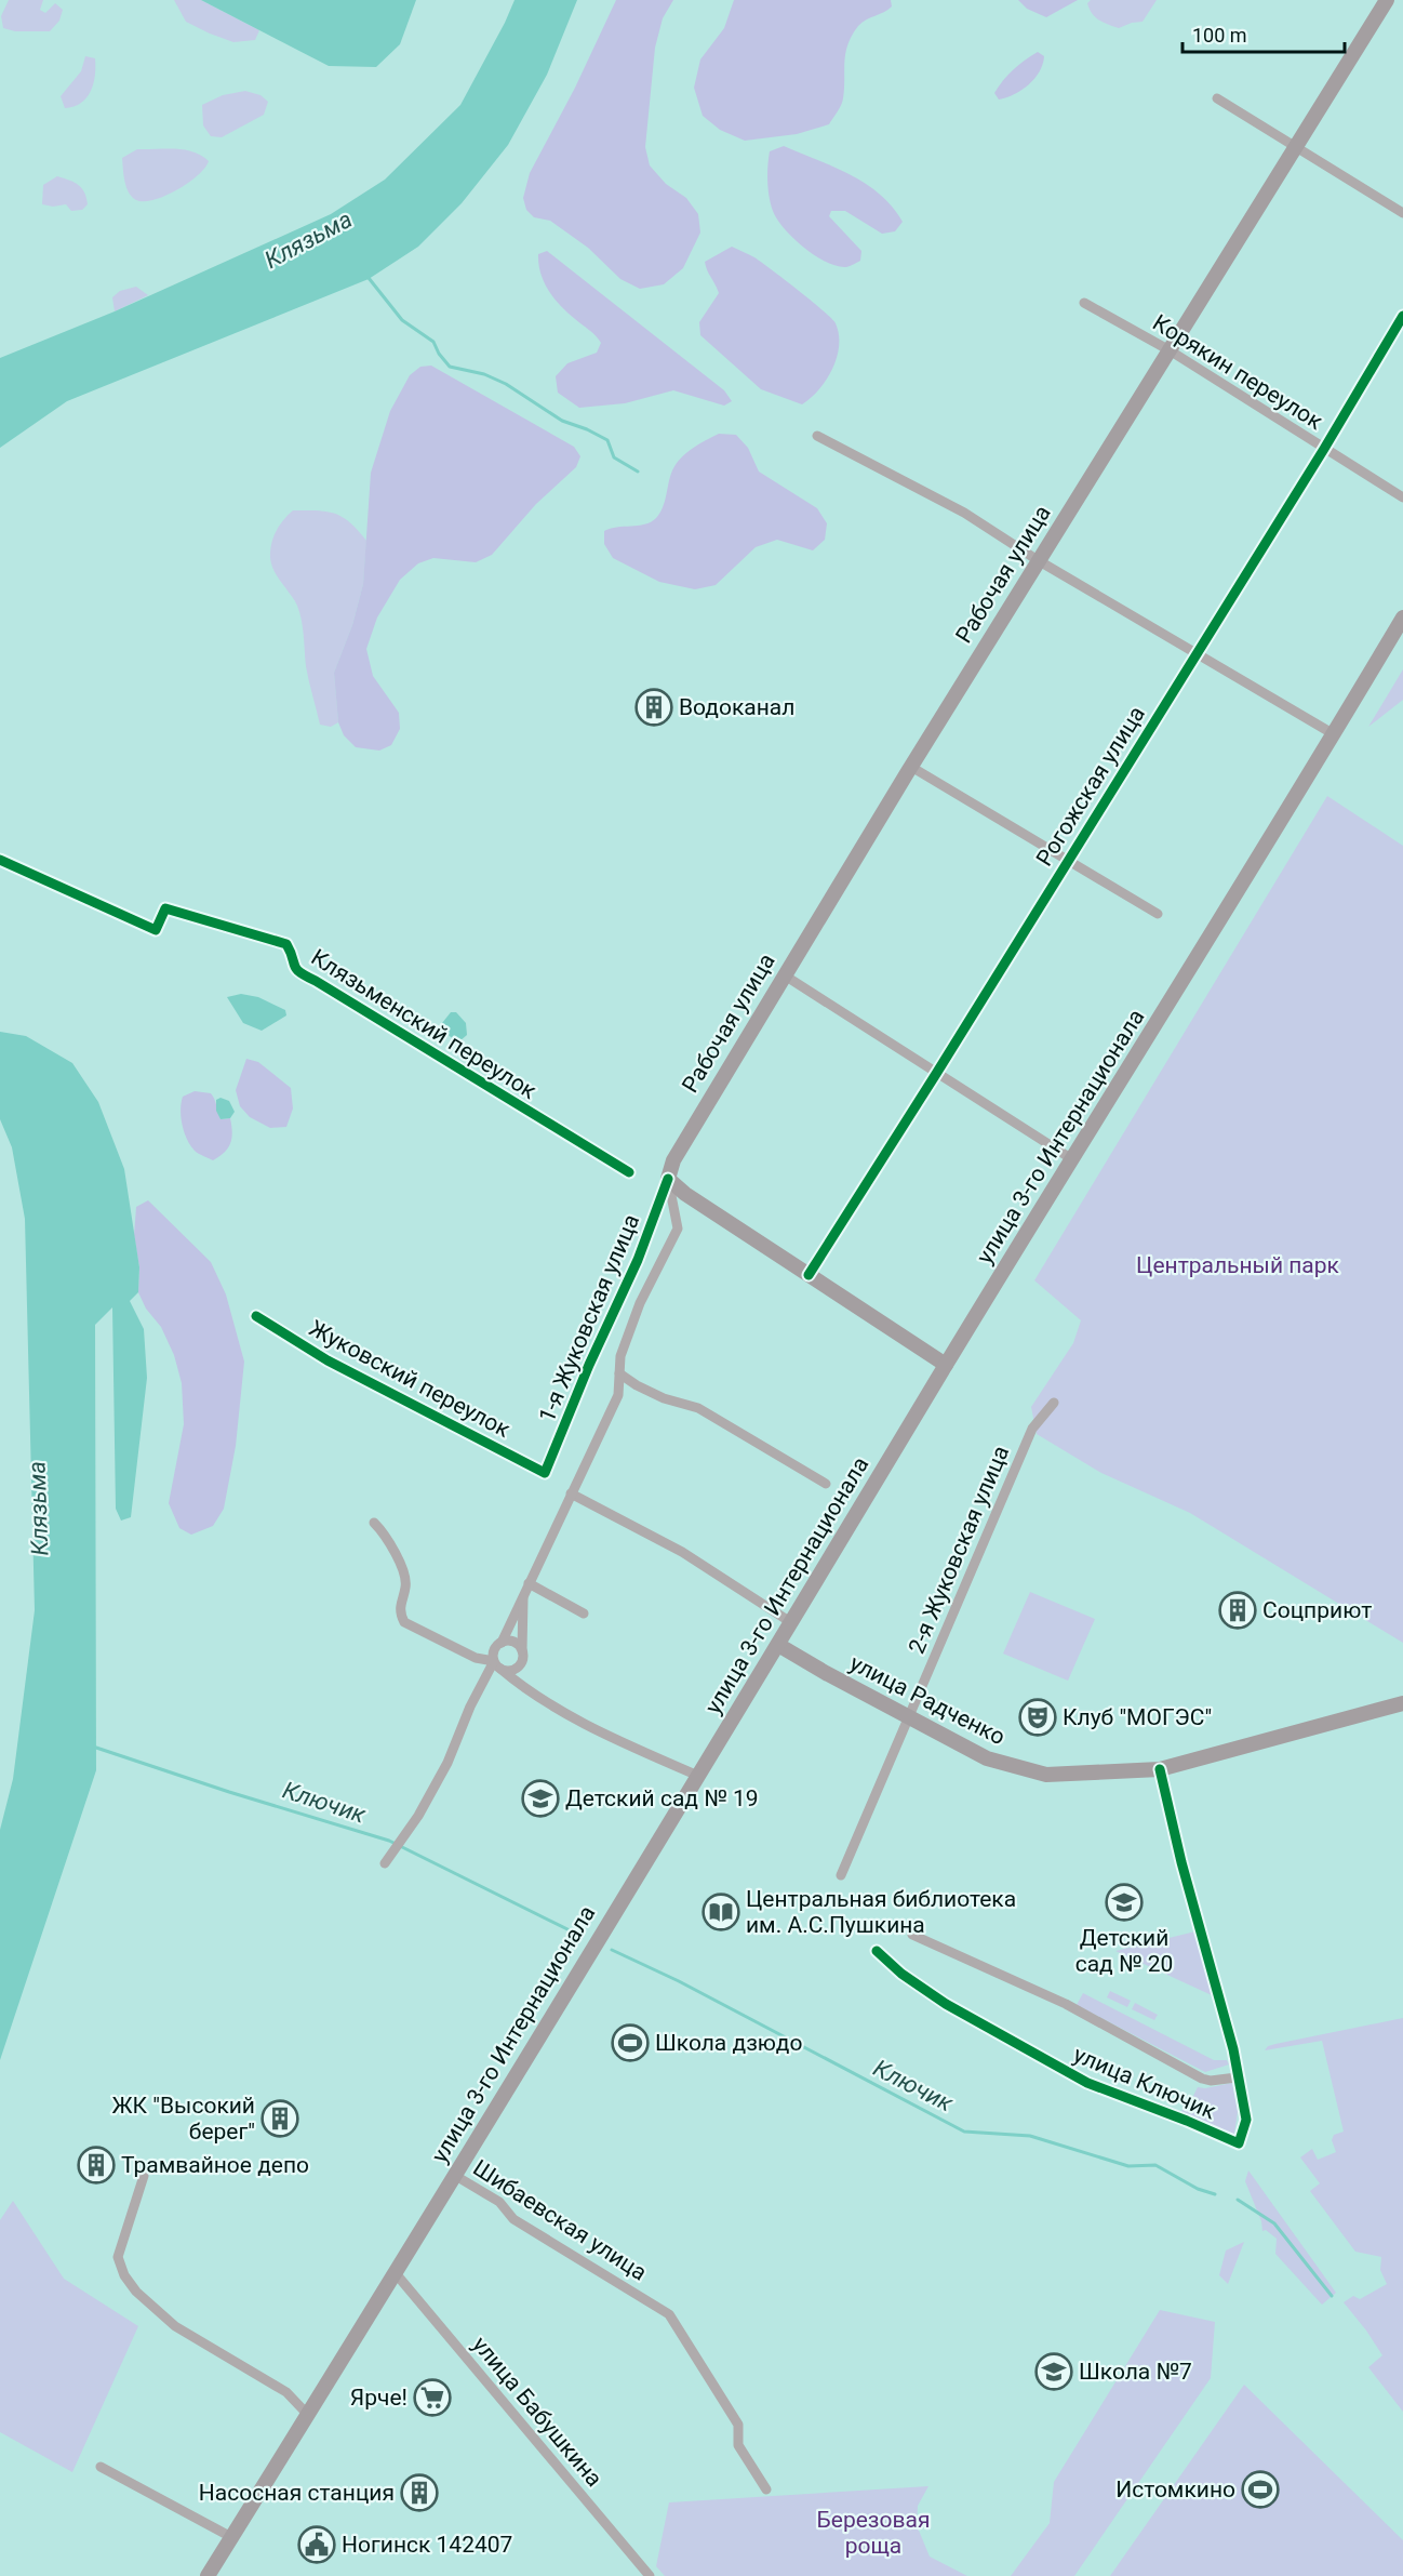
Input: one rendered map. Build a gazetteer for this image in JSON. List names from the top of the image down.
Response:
{
  "streets": {
    "main road": ["Рабочая улица", "улица 3-го Интернационала", "улица Радченко"],
    "street": [
      "Корякин переулок",
      "Рогожская улица",
      "Клязьменский переулок",
      "1-я Жуковская улица",
      "Жуковский переулок",
      "2-я Жуковская улица",
      "улица Ключик",
      "Шибаевская улица",
      "улица Бабушкина"
    ]
  },
  "crossings": [
    ["Корякин переулок", "Рабочая улица"],
    ["Корякин переулок", "Рогожская улица"],
    ["Рабочая улица", "1-я Жуковская улица"],
    ["улица 3-го Интернационала", "улица Радченко"],
    ["улица 3-го Интернационала", "Шибаевская улица"],
    ["улица 3-го Интернационала", "улица Бабушкина"],
    ["1-я Жуковская улица", "Жуковский переулок"],
    ["2-я Жуковская улица", "улица Радченко"],
    ["улица Радченко", "улица Ключик"]
  ],
  "water": ["Клязьма", "Ключик"],
  "parks": ["Центральный парк", "Березовая роща"],
  "places": {
    "building": [
      "Водоканал",
      "Соцприют",
      "ЖК \"Высокий берег\"",
      "Трамвайное депо",
      "Насосная станция"
    ],
    "theatre": ["Клуб \"МОГЭС\""],
    "school or university": ["Детский сад № 19", "Детский сад № 20", "Школа №7"],
    "library": ["Центральная библиотека им. А.С.Пушкина"],
    "sports": ["Школа дзюдо", "Истомкино"],
    "supermarket": ["Ярче!"],
    "public building": ["Ногинск 142407"]
  },
  "scale_bar": "100 m"
}
